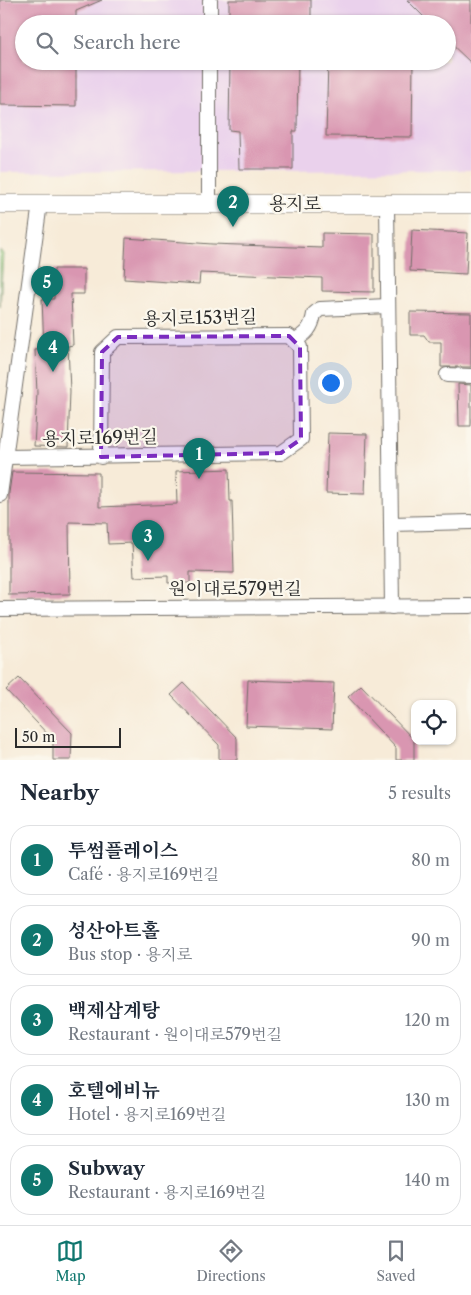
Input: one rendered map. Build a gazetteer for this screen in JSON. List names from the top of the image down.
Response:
{
  "streets": {
    "main road": ["용지로"],
    "street": ["용지로153번길", "용지로169번길", "원이대로579번길"]
  },
  "crossings": [
    ["용지로153번길", "용지로169번길"]
  ],
  "scale_bar": "50 m",
  "page": {
    "search": "Search here",
    "pins": [
      "2",
      "5",
      "4",
      "1",
      "3"
    ],
    "scale": "50 m",
    "heading": ["Nearby", "5 results"],
    "list": [
      {
        "mark": "1",
        "name": "투썸플레이스",
        "note": "Café · 용지로169번길",
        "value": "80 m"
      },
      {
        "mark": "2",
        "name": "성산아트홀",
        "note": "Bus stop · 용지로",
        "value": "90 m"
      },
      {
        "mark": "3",
        "name": "백제삼계탕",
        "note": "Restaurant · 원이대로579번길",
        "value": "120 m"
      },
      {
        "mark": "4",
        "name": "호텔에비뉴",
        "note": "Hotel · 용지로169번길",
        "value": "130 m"
      },
      {
        "mark": "5",
        "name": "Subway",
        "note": "Restaurant · 용지로169번길",
        "value": "140 m"
      }
    ],
    "nav": ["Map", "Directions", "Saved"]
  }
}
